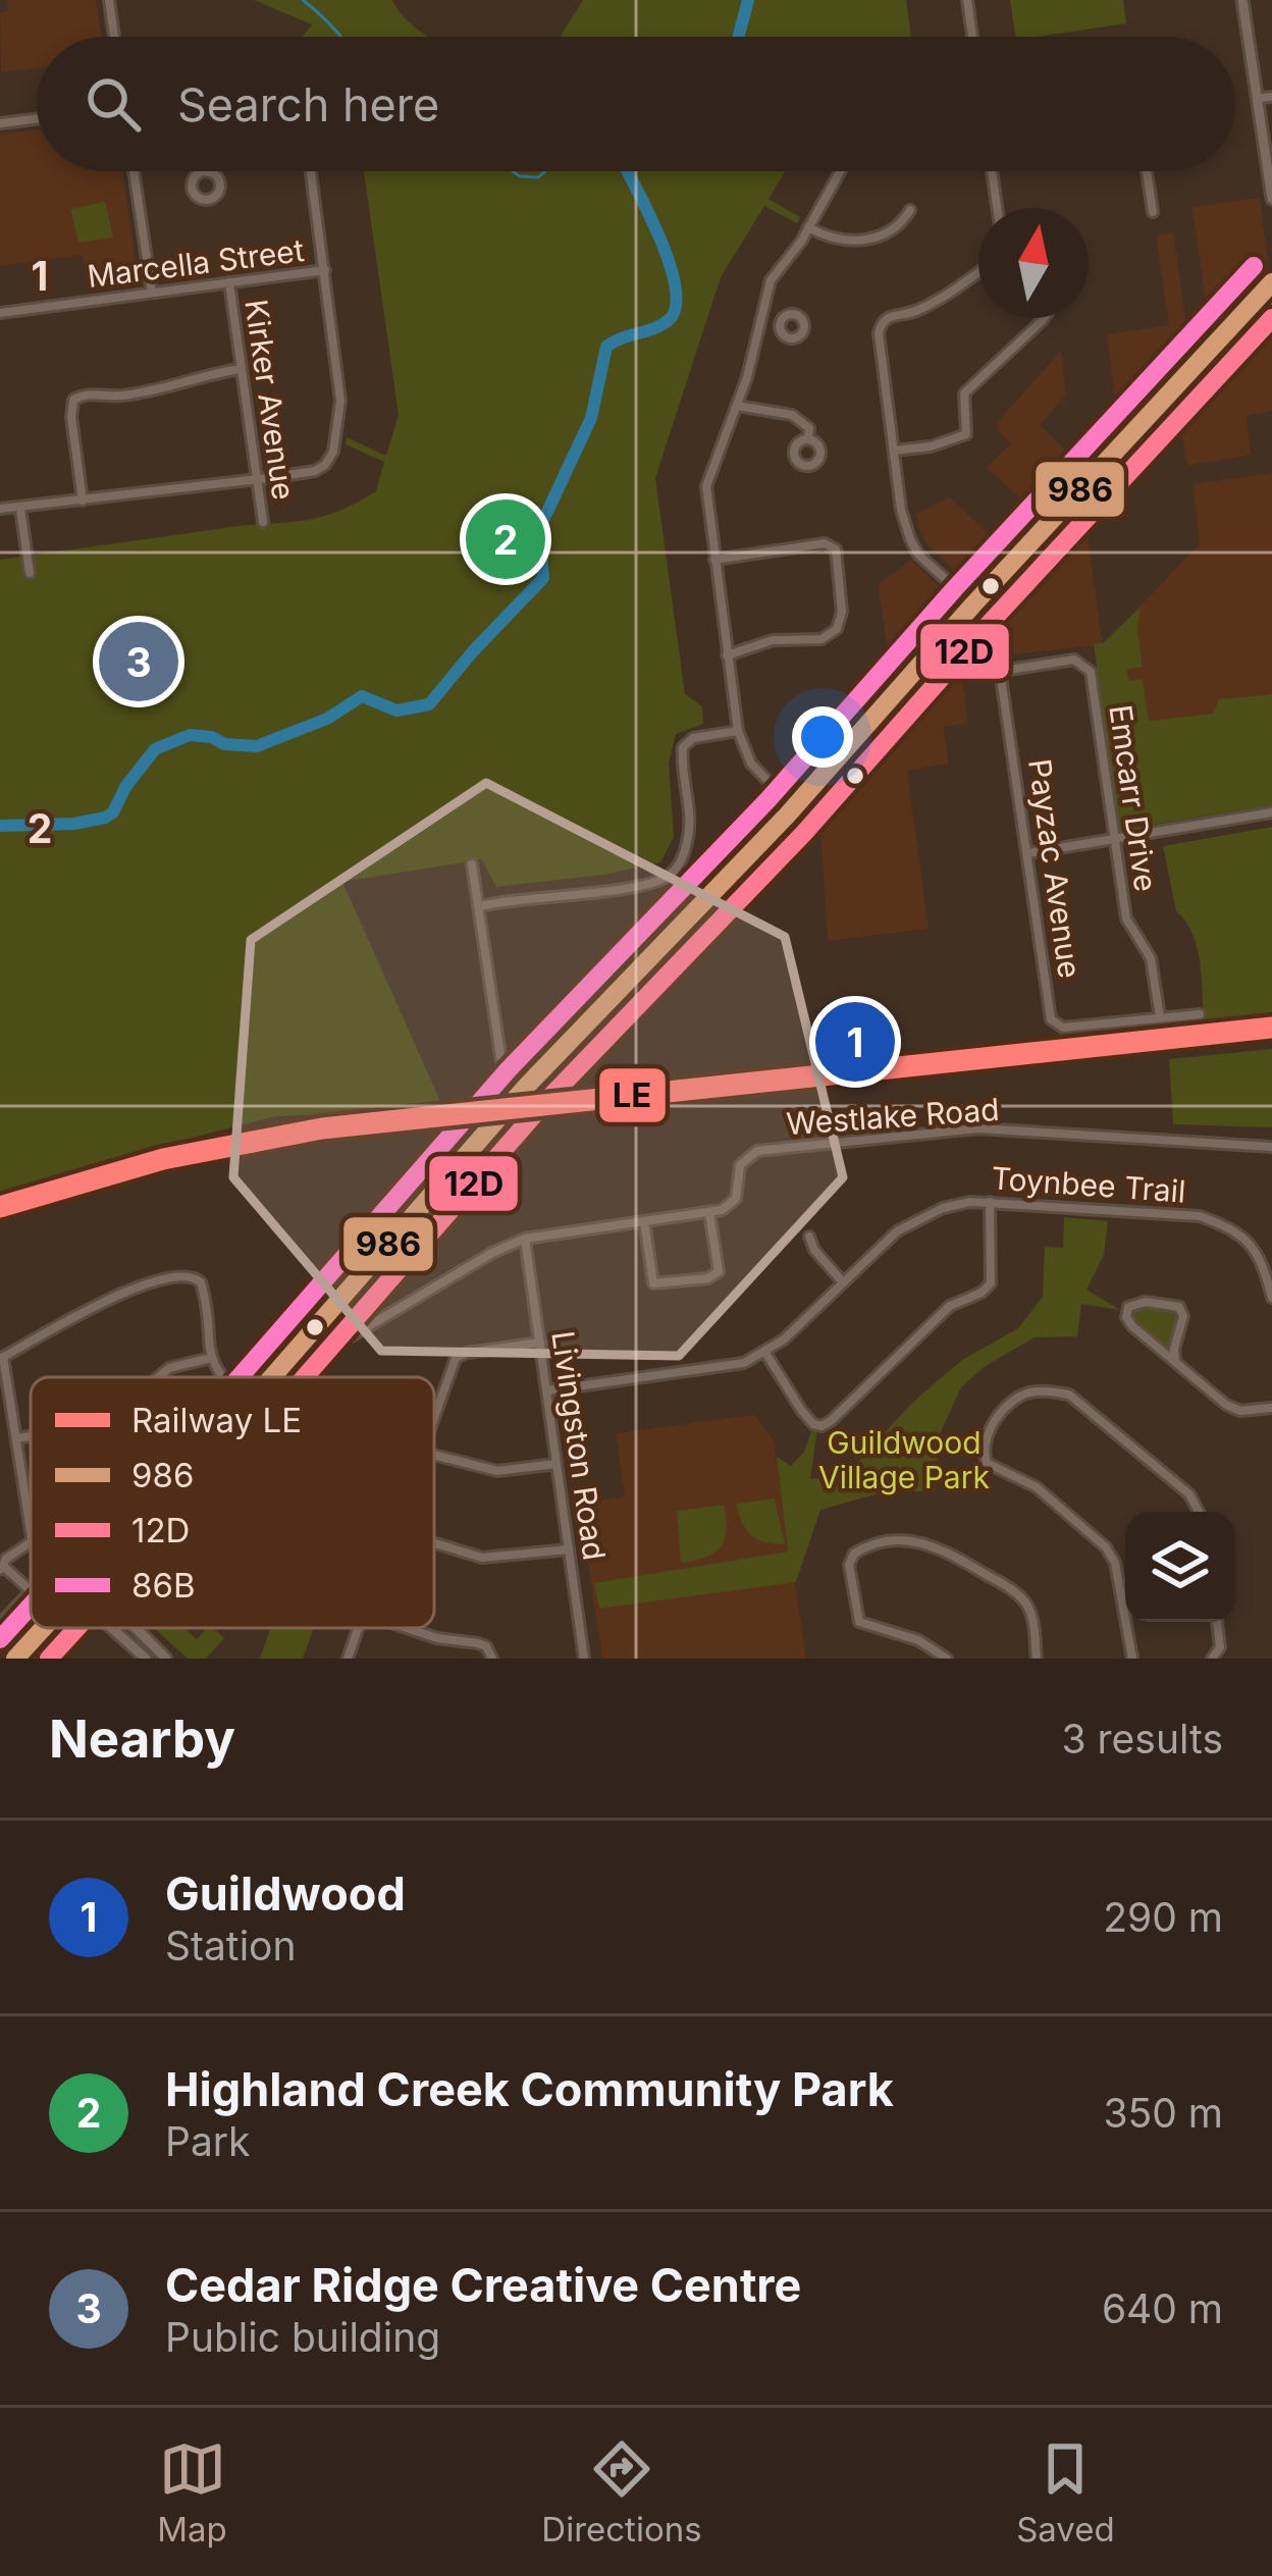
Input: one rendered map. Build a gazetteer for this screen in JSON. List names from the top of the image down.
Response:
{
  "streets": {
    "street": [
      "Marcella Street",
      "Kirker Avenue",
      "Emcarr Drive",
      "Payzac Avenue",
      "Westlake Road",
      "Toynbee Trail",
      "Livingston Road"
    ]
  },
  "crossings": [
    ["Marcella Street", "Kirker Avenue"],
    ["Emcarr Drive", "Payzac Avenue"],
    ["Toynbee Trail", "Livingston Road"]
  ],
  "parks": ["Guildwood Village Park"],
  "lines": [
    "transit line 86B",
    "transit line 986",
    "transit line 12D",
    "rail line LE"
  ],
  "legend": [
    "Railway LE",
    "986",
    "12D",
    "86B"
  ],
  "north": "top",
  "page": {
    "search": "Search here",
    "pins": ["2", "3", "1"],
    "heading": ["Nearby", "3 results"],
    "list": [
      {
        "mark": "1",
        "name": "Guildwood",
        "note": "Station",
        "value": "290 m"
      },
      {
        "mark": "2",
        "name": "Highland Creek Community Park",
        "note": "Park",
        "value": "350 m"
      },
      {
        "mark": "3",
        "name": "Cedar Ridge Creative Centre",
        "note": "Public building",
        "value": "640 m"
      }
    ],
    "nav": ["Map", "Directions", "Saved"]
  },
  "grid": {
    "rows": ["1", "2"]
  }
}
